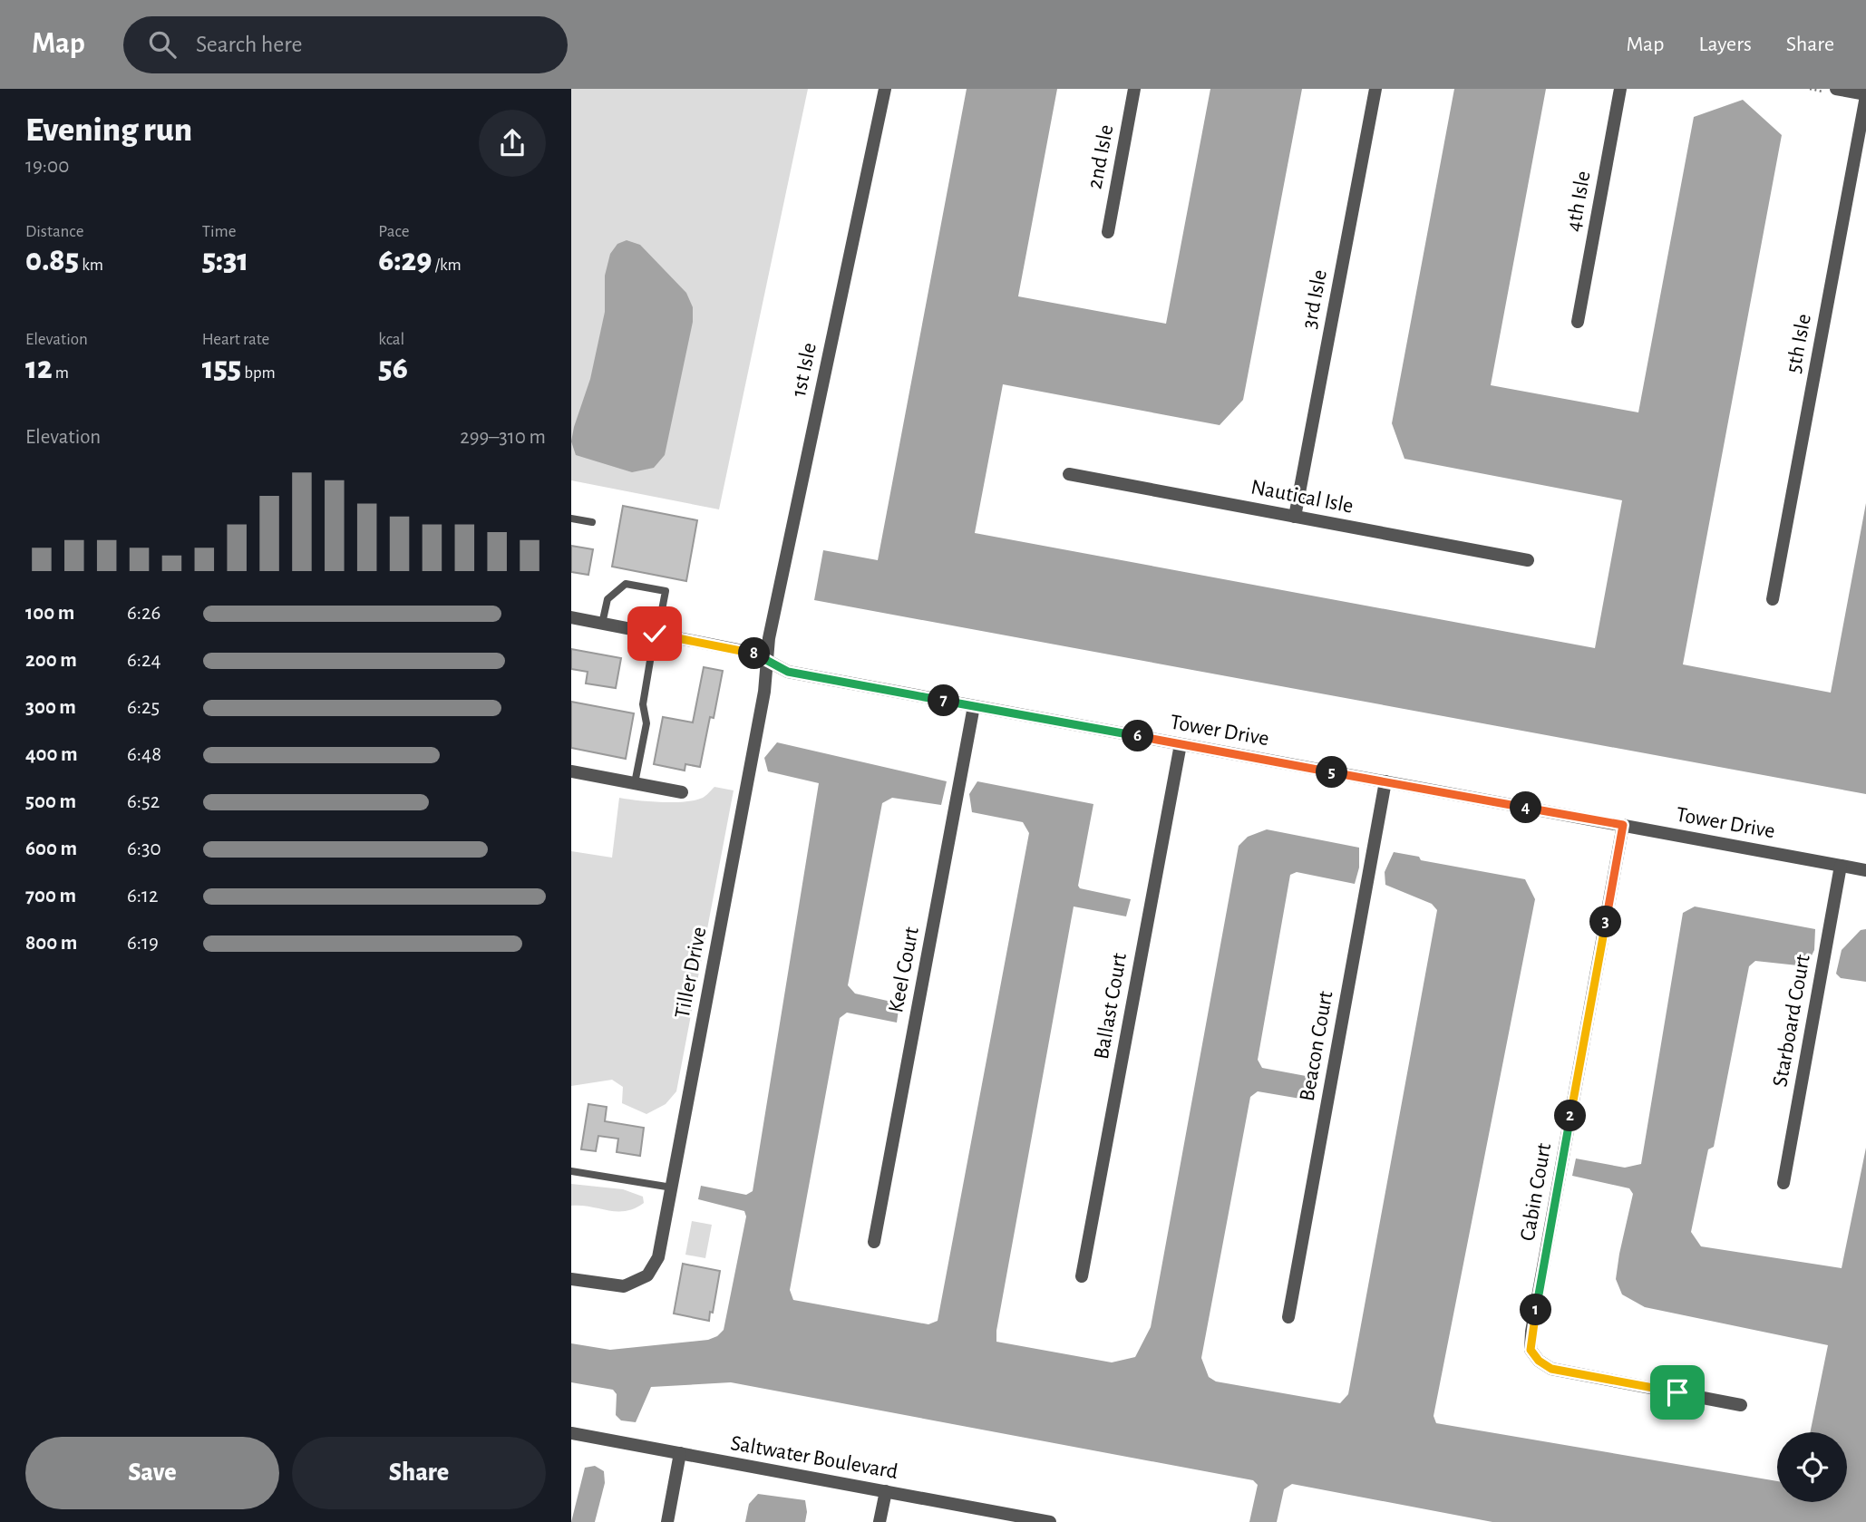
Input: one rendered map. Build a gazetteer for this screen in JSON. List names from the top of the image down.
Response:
{
  "streets": {
    "street": [
      "2nd Isle",
      "4th Isle",
      "3rd Isle",
      "5th Isle",
      "1st Isle",
      "Nautical Isle",
      "Tower Drive",
      "Keel Court",
      "Tiller Drive",
      "Ballast Court",
      "Starboard Court",
      "Beacon Court",
      "Cabin Court",
      "Saltwater Boulevard"
    ]
  },
  "crossings": [
    ["3rd Isle", "Nautical Isle"],
    ["1st Isle", "Tower Drive"],
    ["1st Isle", "Tiller Drive"],
    ["Tower Drive", "Keel Court"],
    ["Tower Drive", "Tiller Drive"],
    ["Tower Drive", "Ballast Court"],
    ["Tower Drive", "Starboard Court"],
    ["Tower Drive", "Beacon Court"],
    ["Tower Drive", "Cabin Court"]
  ],
  "page": {
    "header": "Map",
    "search": "Search here",
    "nav": ["Map", "Layers", "Share"],
    "heading": ["Evening run", "19:00"],
    "stats": [
      ["Distance", "0.85 km"],
      ["Time", "5:31"],
      ["Pace", "6:29 /km"],
      ["Elevation", "12 m"],
      ["Heart rate", "155 bpm"],
      ["kcal", "56"]
    ],
    "chart": ["Elevation", "299–310 m"],
    "list": [
      {
        "name": "100 m",
        "note": "6:26"
      },
      {
        "name": "200 m",
        "note": "6:24"
      },
      {
        "name": "300 m",
        "note": "6:25"
      },
      {
        "name": "400 m",
        "note": "6:48"
      },
      {
        "name": "500 m",
        "note": "6:52"
      },
      {
        "name": "600 m",
        "note": "6:30"
      },
      {
        "name": "700 m",
        "note": "6:12"
      },
      {
        "name": "800 m",
        "note": "6:19"
      }
    ],
    "pins": [
      "8",
      "7",
      "6",
      "5",
      "4",
      "3",
      "2",
      "1"
    ],
    "buttons": ["Save", "Share"]
  }
}
